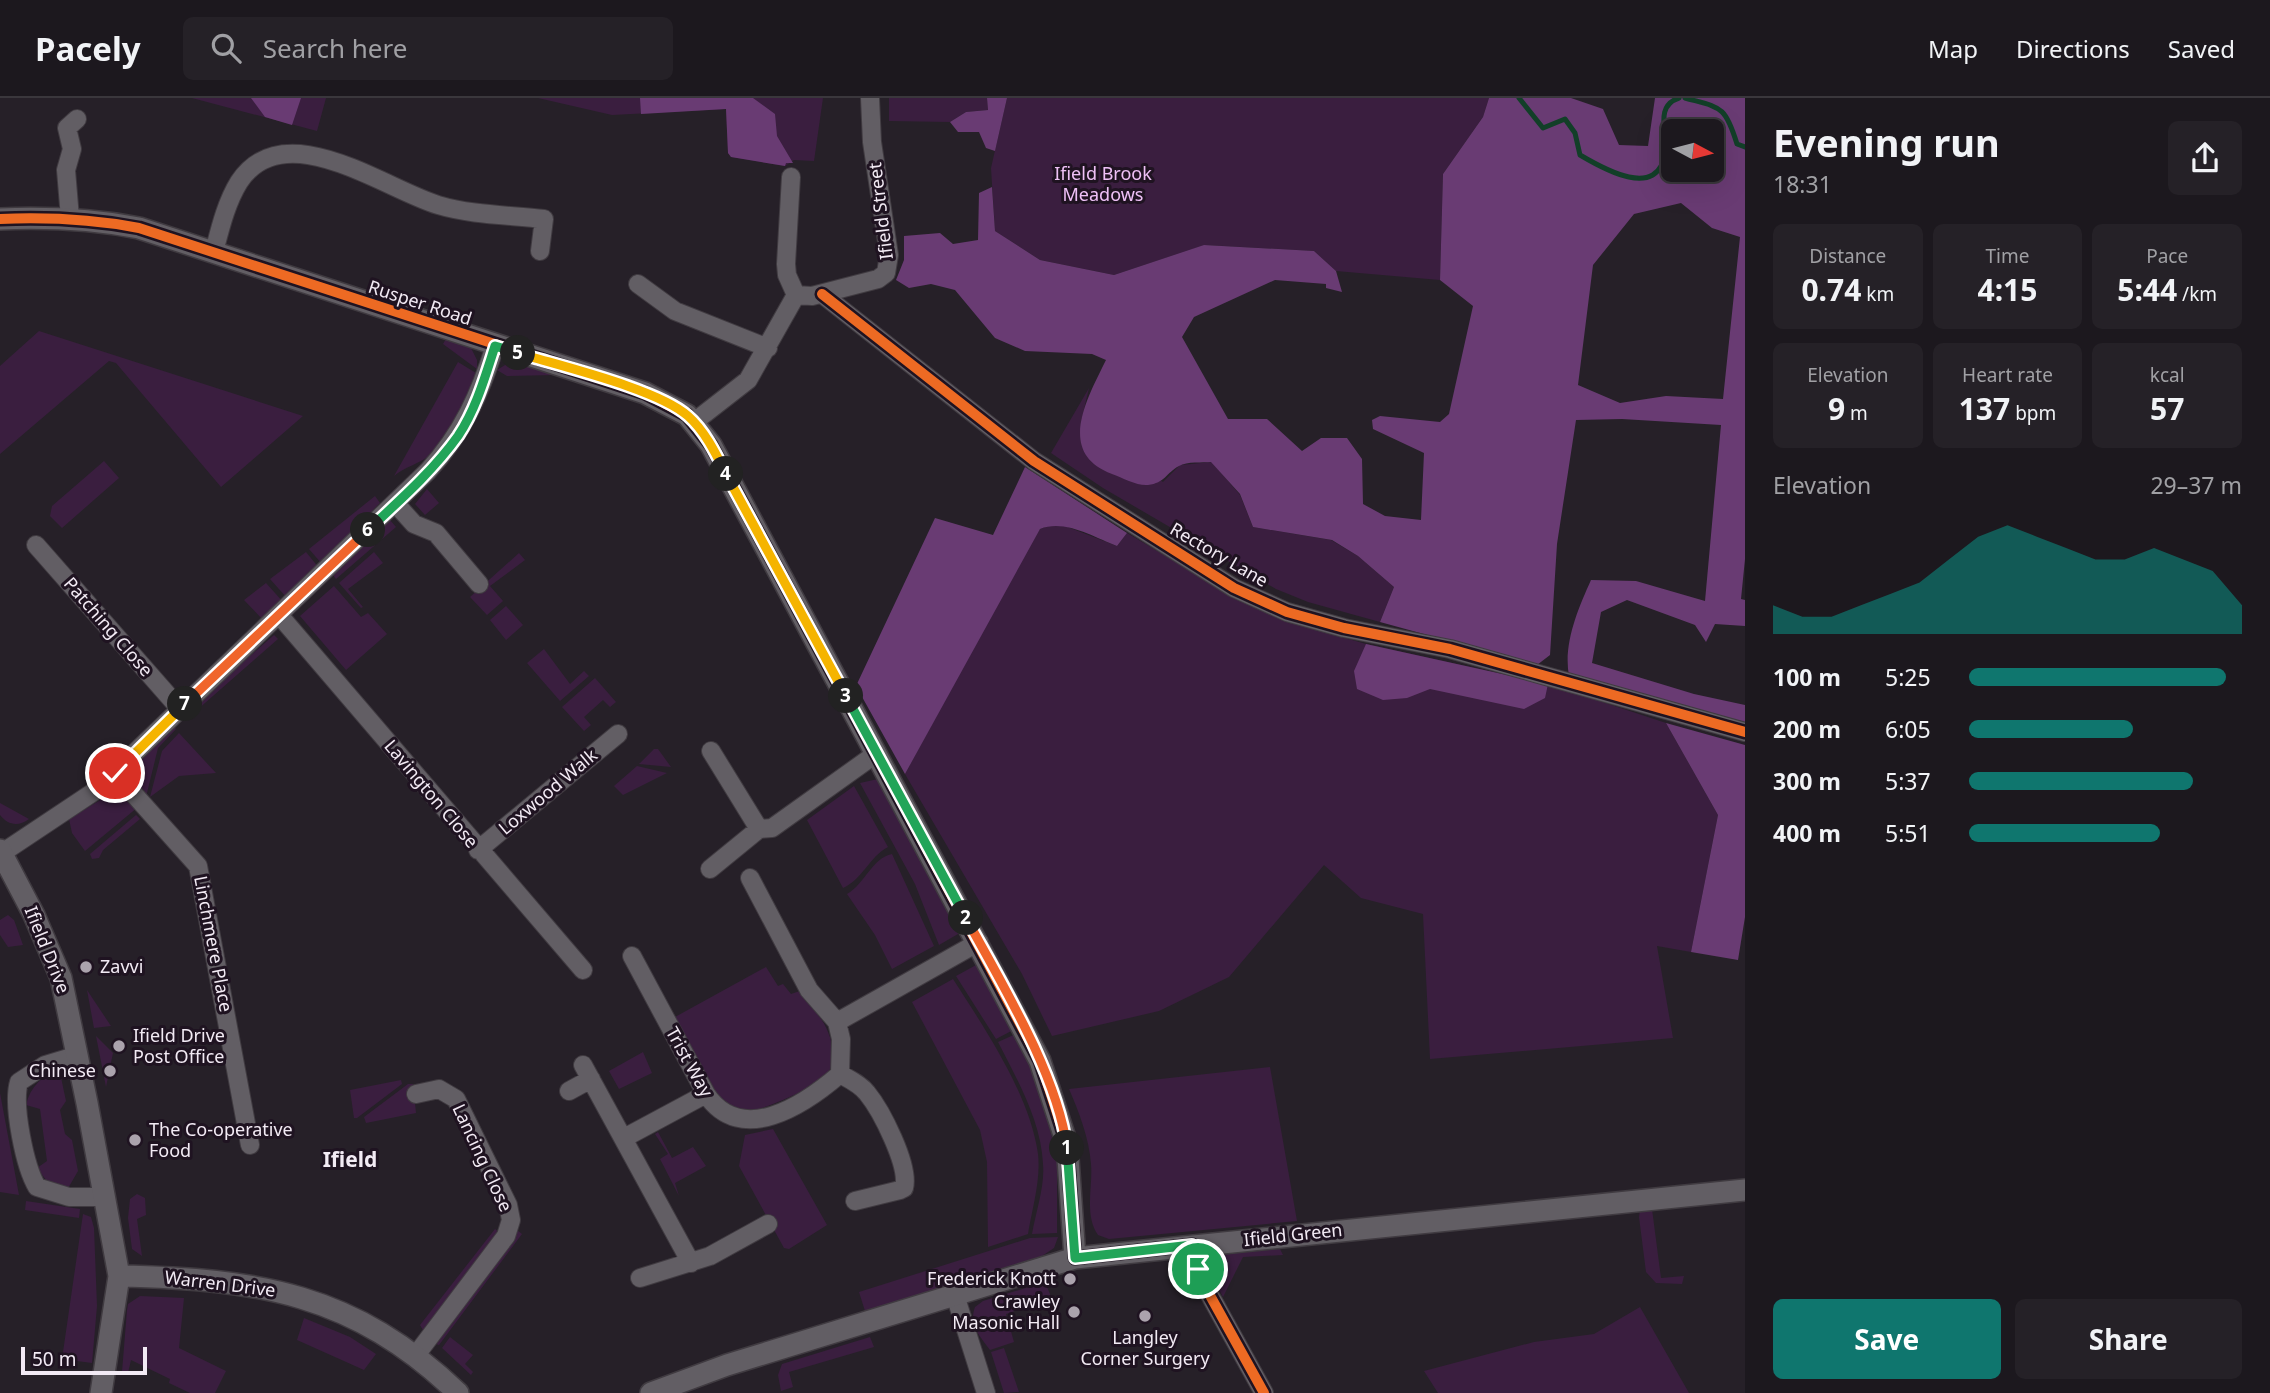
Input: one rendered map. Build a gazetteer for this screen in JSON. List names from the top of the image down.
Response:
{
  "streets": {
    "street": [
      "Ifield Street",
      "Rusper Road",
      "Rectory Lane",
      "Patching Close",
      "Loxwood Walk",
      "Lavington Close",
      "Linchmere Place",
      "Ifield Drive",
      "Trist Way",
      "Lancing Close",
      "Ifield Green",
      "Warren Drive"
    ]
  },
  "crossings": [
    ["Ifield Street", "Rectory Lane"],
    ["Rusper Road", "Ifield Green"],
    ["Loxwood Walk", "Lavington Close"],
    ["Ifield Drive", "Warren Drive"],
    ["Lancing Close", "Warren Drive"]
  ],
  "districts": ["Ifield"],
  "parks": ["Ifield Brook Meadows"],
  "places": [
    "Zavvi",
    "Ifield Drive Post Office",
    "Chinese",
    "The Co-operative Food",
    "Frederick Knott",
    "Crawley Masonic Hall",
    "Langley Corner Surgery"
  ],
  "scale_bar": "50 m",
  "north": "right",
  "page": {
    "header": "Pacely",
    "search": "Search here",
    "nav": ["Map", "Directions", "Saved"],
    "heading": ["Evening run", "18:31"],
    "stats": [
      ["Distance", "0.74 km"],
      ["Time", "4:15"],
      ["Pace", "5:44 /km"],
      ["Elevation", "9 m"],
      ["Heart rate", "137 bpm"],
      ["kcal", "57"]
    ],
    "pins": [
      "5",
      "4",
      "6",
      "3",
      "7",
      "2",
      "1"
    ],
    "chart": ["Elevation", "29–37 m"],
    "list": [
      {
        "name": "100 m",
        "note": "5:25"
      },
      {
        "name": "200 m",
        "note": "6:05"
      },
      {
        "name": "300 m",
        "note": "5:37"
      },
      {
        "name": "400 m",
        "note": "5:51"
      }
    ],
    "buttons": ["Save", "Share"],
    "scale": "50 m"
  }
}
